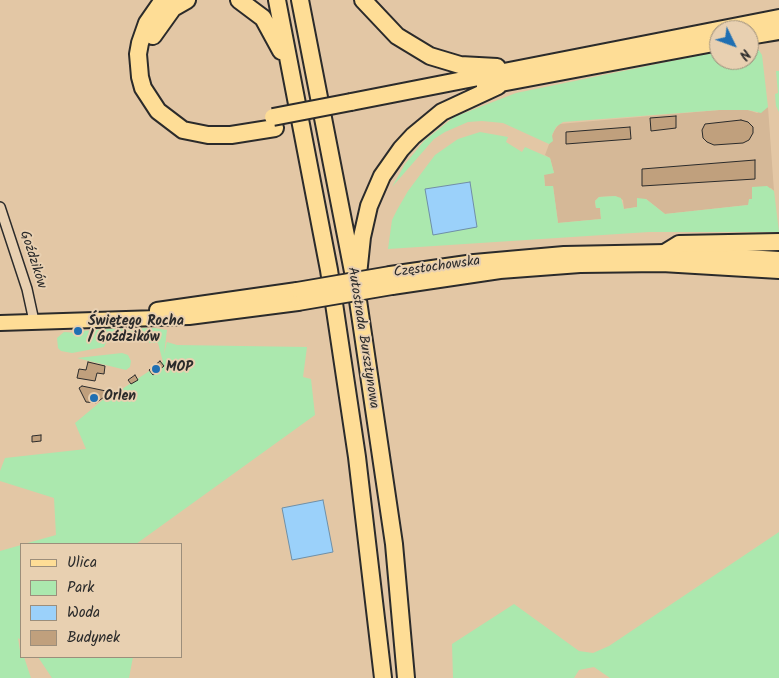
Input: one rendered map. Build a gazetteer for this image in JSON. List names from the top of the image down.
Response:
{
  "streets": {
    "highway": ["Autostrada Bursztynowa"],
    "main road": ["Częstochowska"],
    "street": ["Goździków"]
  },
  "crossings": [
    ["Goździków", "Częstochowska"]
  ],
  "places": ["Świętego Rocha / Goździków", "MOP", "Orlen"],
  "legend": [
    "Ulica",
    "Park",
    "Woda",
    "Budynek"
  ],
  "north": "bottom right"
}
